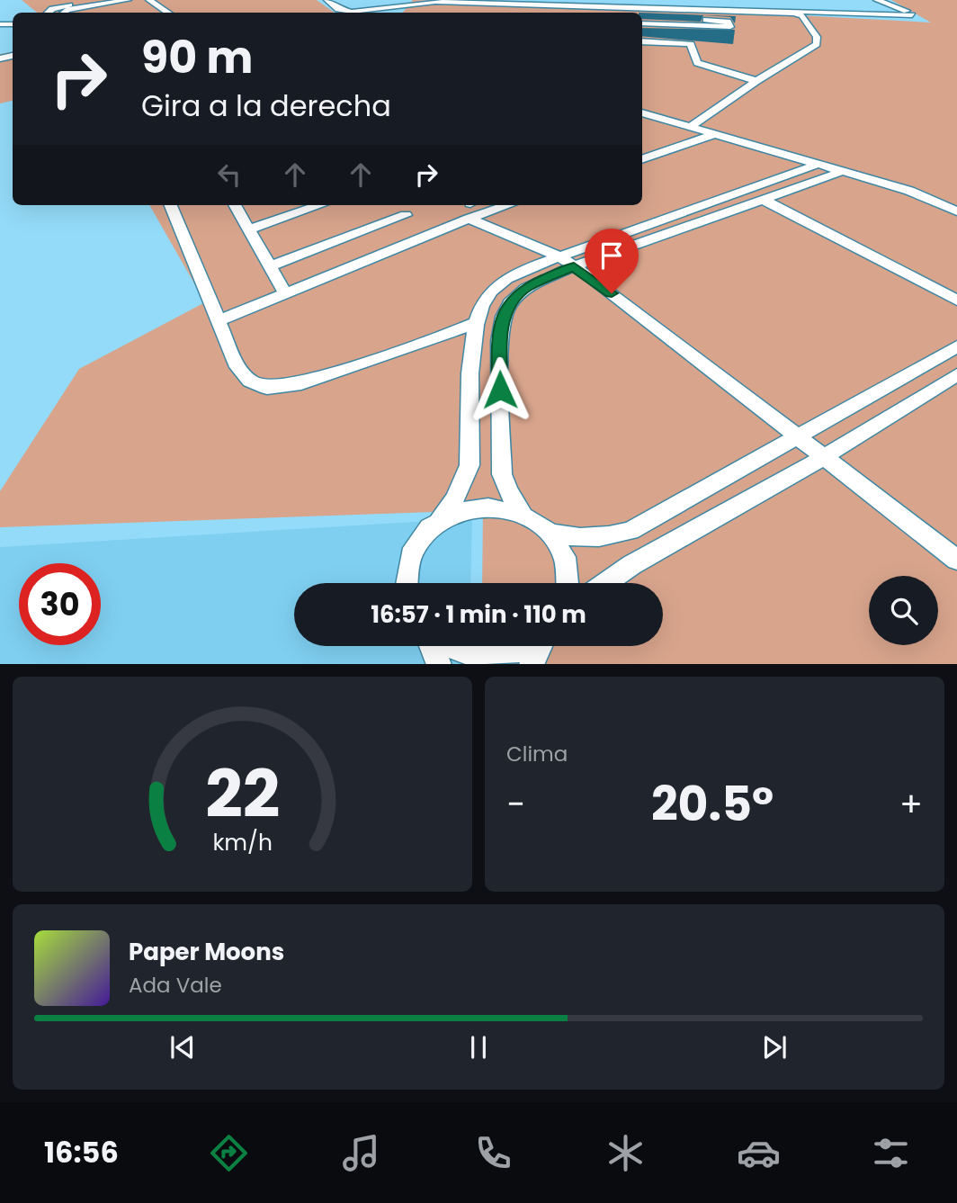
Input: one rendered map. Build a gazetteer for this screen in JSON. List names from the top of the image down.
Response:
{
  "page": {
    "turn": ["90 m", "Gira a la derecha"],
    "limit": "30",
    "trip": "16:57 · 1 min · 110 m",
    "tile": "Clima",
    "heat": ["−", "20.5°", "+"],
    "song": ["Paper Moons", "Ada Vale"],
    "tabs": "16:56",
    "gauge": ["22", "km/h"]
  }
}
